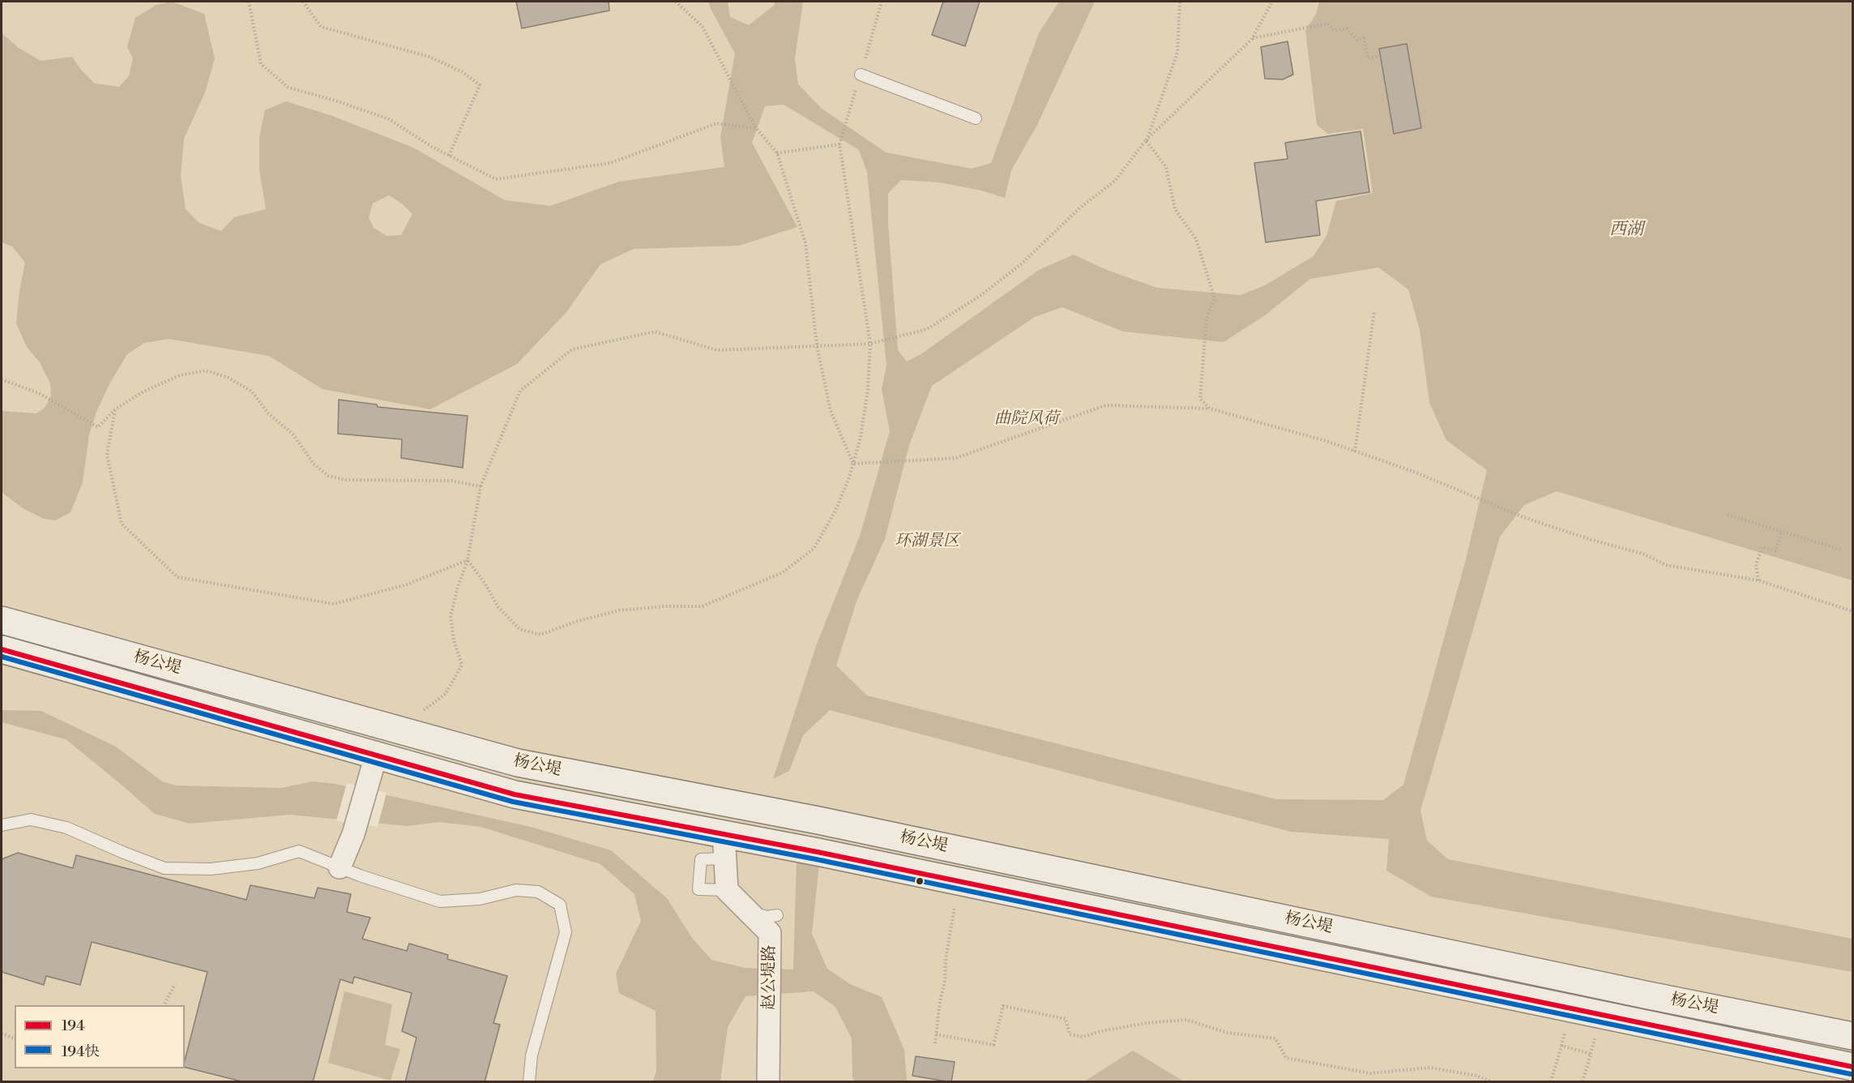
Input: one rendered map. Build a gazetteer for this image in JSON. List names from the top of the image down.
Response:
{
  "streets": {
    "main road": ["杨公堤"],
    "street": ["赵公堤路"]
  },
  "crossings": [
    ["杨公堤", "赵公堤路"]
  ],
  "water": ["西湖"],
  "parks": ["曲院风荷", "环湖景区"],
  "lines": ["transit line 194", "transit line 194快"],
  "legend": ["194", "194快"]
}
